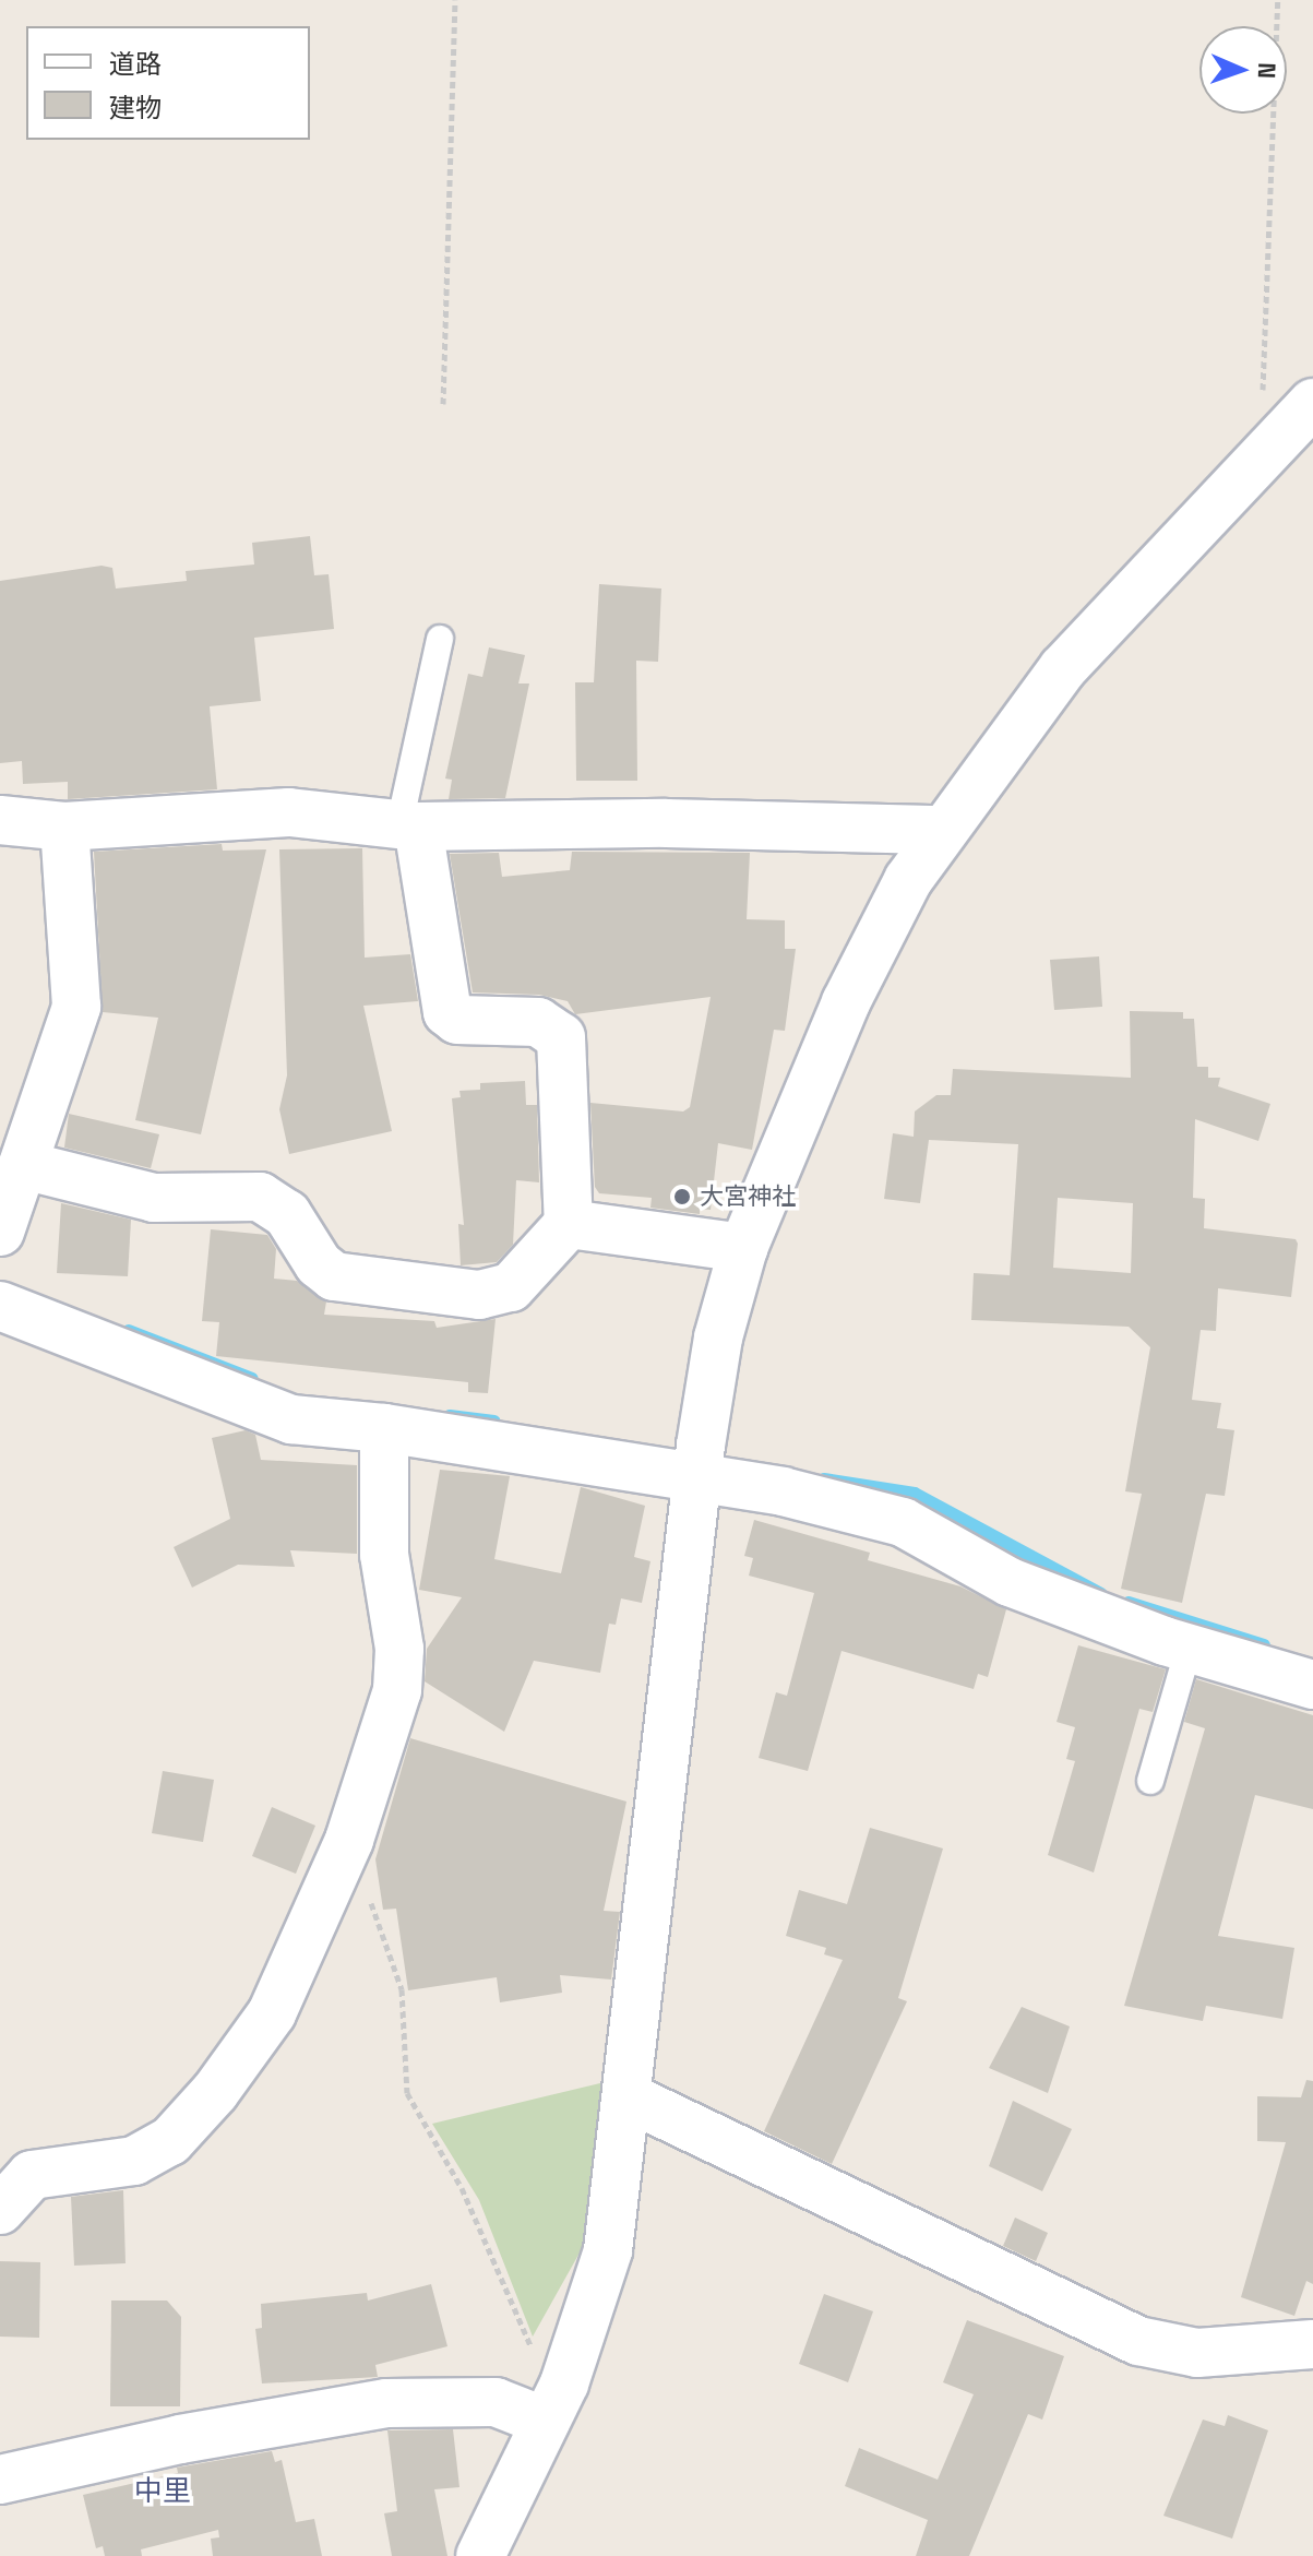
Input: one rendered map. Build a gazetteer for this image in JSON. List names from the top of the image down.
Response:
{
  "districts": ["中里"],
  "places": ["大宮神社"],
  "legend": ["道路", "建物"],
  "north": "right"
}
